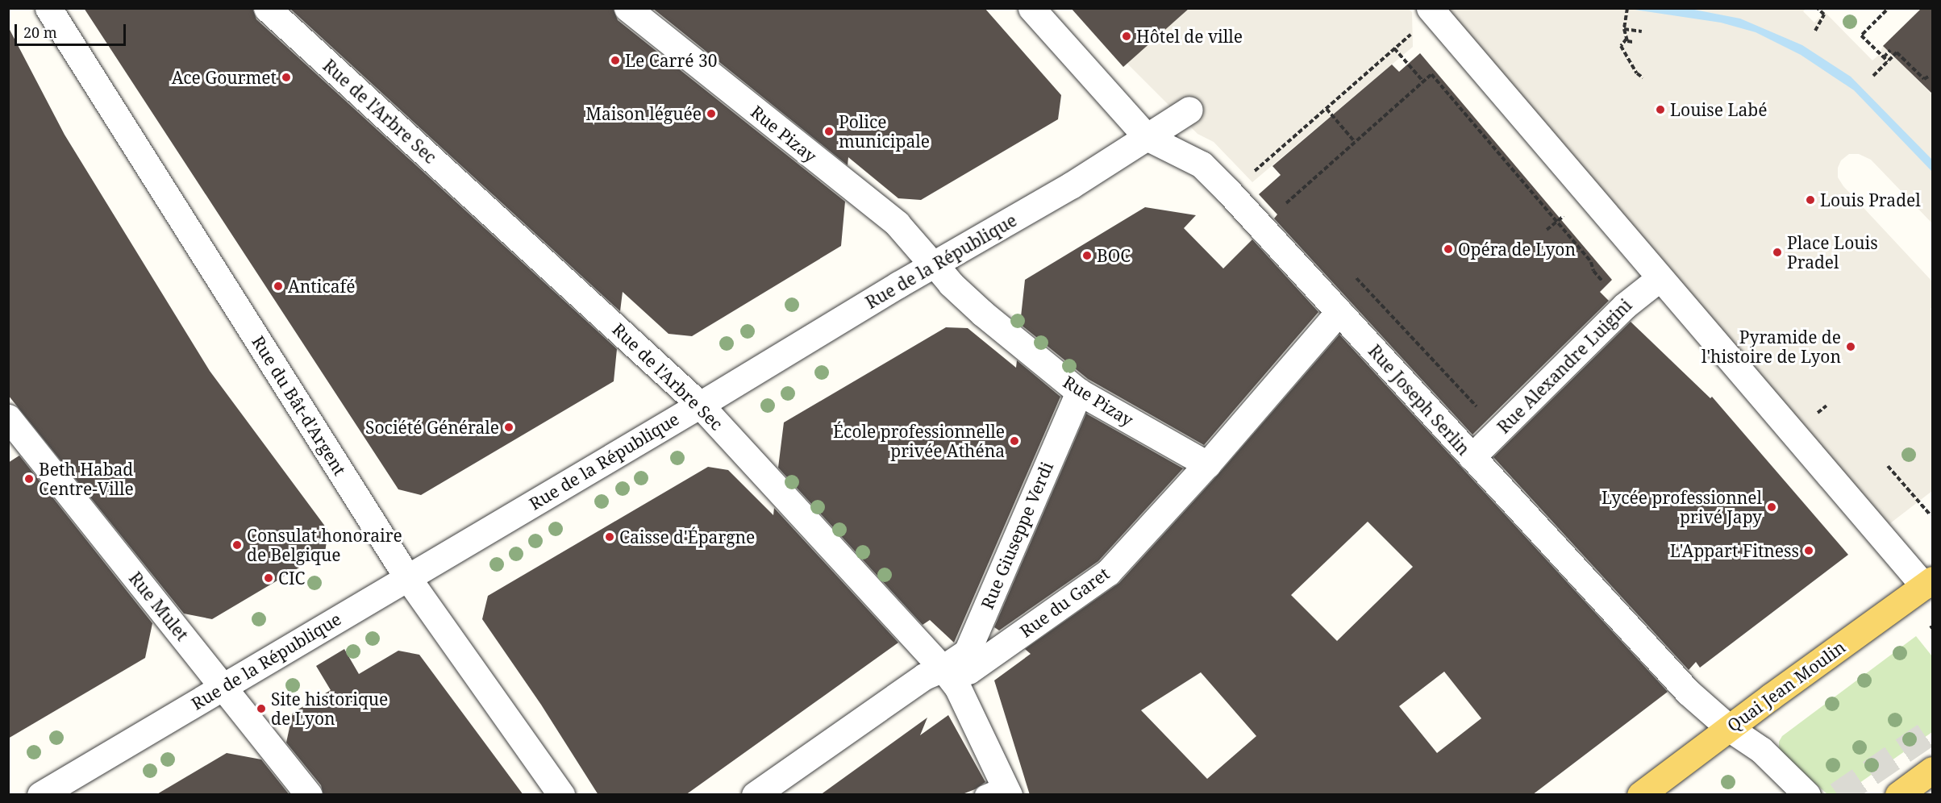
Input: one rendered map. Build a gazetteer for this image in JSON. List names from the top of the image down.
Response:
{
  "streets": {
    "main road": ["Quai Jean Moulin"],
    "street": [
      "Rue de l'Arbre Sec",
      "Rue Pizay",
      "Rue de la République",
      "Rue Alexandre Luigini",
      "Rue Joseph Serlin",
      "Rue du Bât-d'Argent",
      "Rue Giuseppe Verdi",
      "Rue du Garet",
      "Rue Mulet"
    ]
  },
  "crossings": [
    ["Rue de l'Arbre Sec", "Rue de la République"],
    ["Rue de l'Arbre Sec", "Rue Giuseppe Verdi"],
    ["Rue de l'Arbre Sec", "Rue du Garet"],
    ["Rue Pizay", "Rue de la République"],
    ["Rue Pizay", "Rue Giuseppe Verdi"],
    ["Rue Pizay", "Rue du Garet"],
    ["Rue de la République", "Rue Joseph Serlin"],
    ["Rue de la République", "Rue du Bât-d'Argent"],
    ["Rue de la République", "Rue Mulet"],
    ["Rue Alexandre Luigini", "Rue Joseph Serlin"],
    ["Rue Joseph Serlin", "Rue du Garet"],
    ["Rue Joseph Serlin", "Quai Jean Moulin"],
    ["Rue Giuseppe Verdi", "Rue du Garet"]
  ],
  "places": [
    "Hôtel de ville",
    "Le Carré 30",
    "Ace Gourmet",
    "Louise Labé",
    "Maison léguée",
    "Police municipale",
    "Louis Pradel",
    "Opéra de Lyon",
    "Place Louis Pradel",
    "BOC",
    "Anticafé",
    "Pyramide de l'histoire de Lyon",
    "Société Générale",
    "École professionnelle privée Athéna",
    "Beth Habad Centre-Ville",
    "Lycée professionnel privé Japy",
    "Caisse d'Épargne",
    "Consulat honoraire de Belgique",
    "L'Appart Fitness",
    "CIC",
    "Site historique de Lyon"
  ],
  "scale_bar": "20 m"
}
